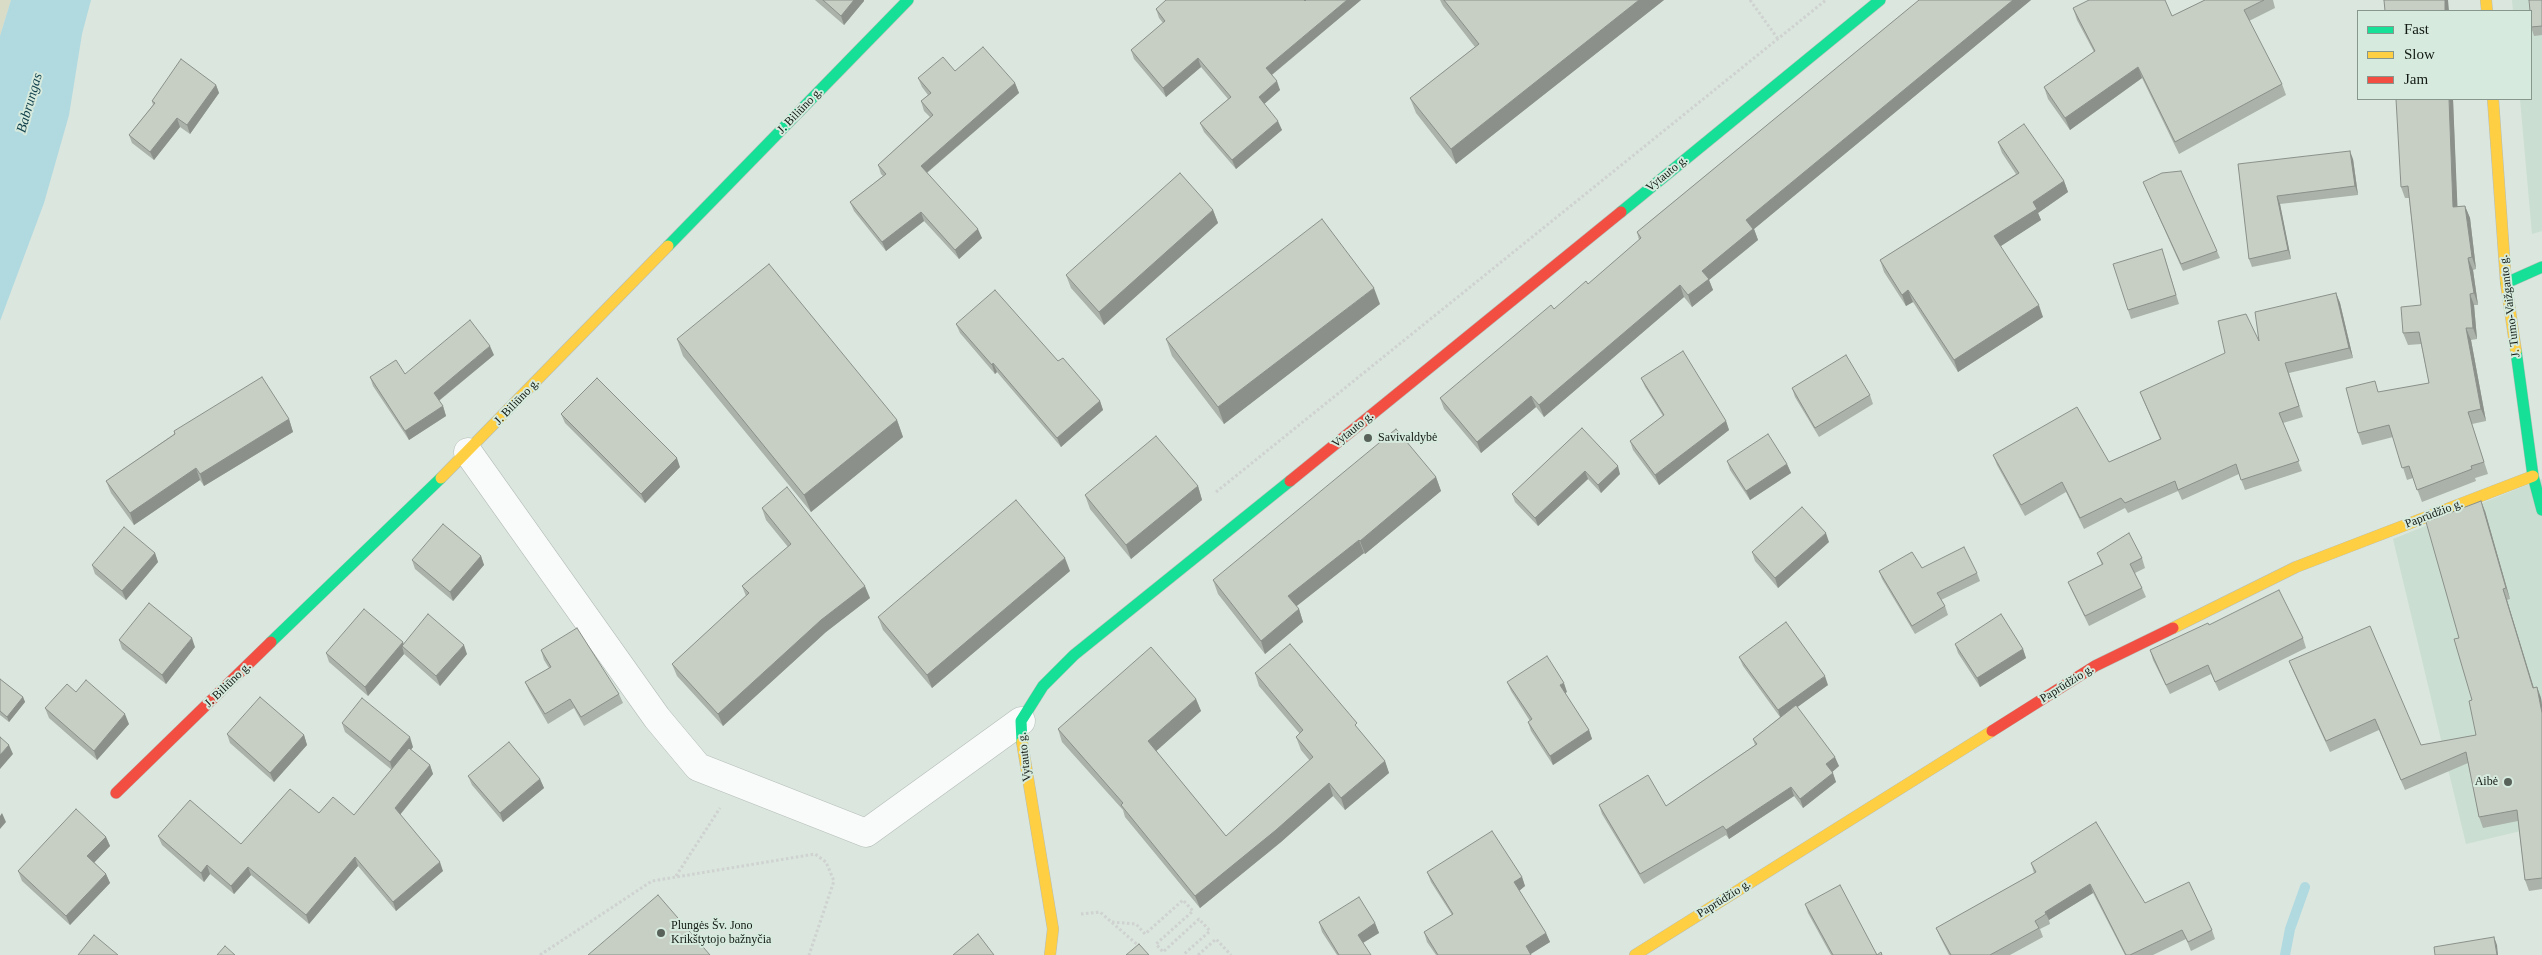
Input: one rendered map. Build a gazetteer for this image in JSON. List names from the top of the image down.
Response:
{
  "streets": {
    "street": [
      "J. Biliūno g.",
      "Vytauto g.",
      "J. Tumo-Vaižganto g.",
      "Paprūdžio g."
    ]
  },
  "crossings": [
    ["J. Tumo-Vaižganto g.", "Paprūdžio g."]
  ],
  "water": ["Babrungas"],
  "places": ["Savivaldybė", "Aibė", "Plungės Šv. Jono Krikštytojo bažnyčia"],
  "legend": ["Fast", "Slow", "Jam"]
}
